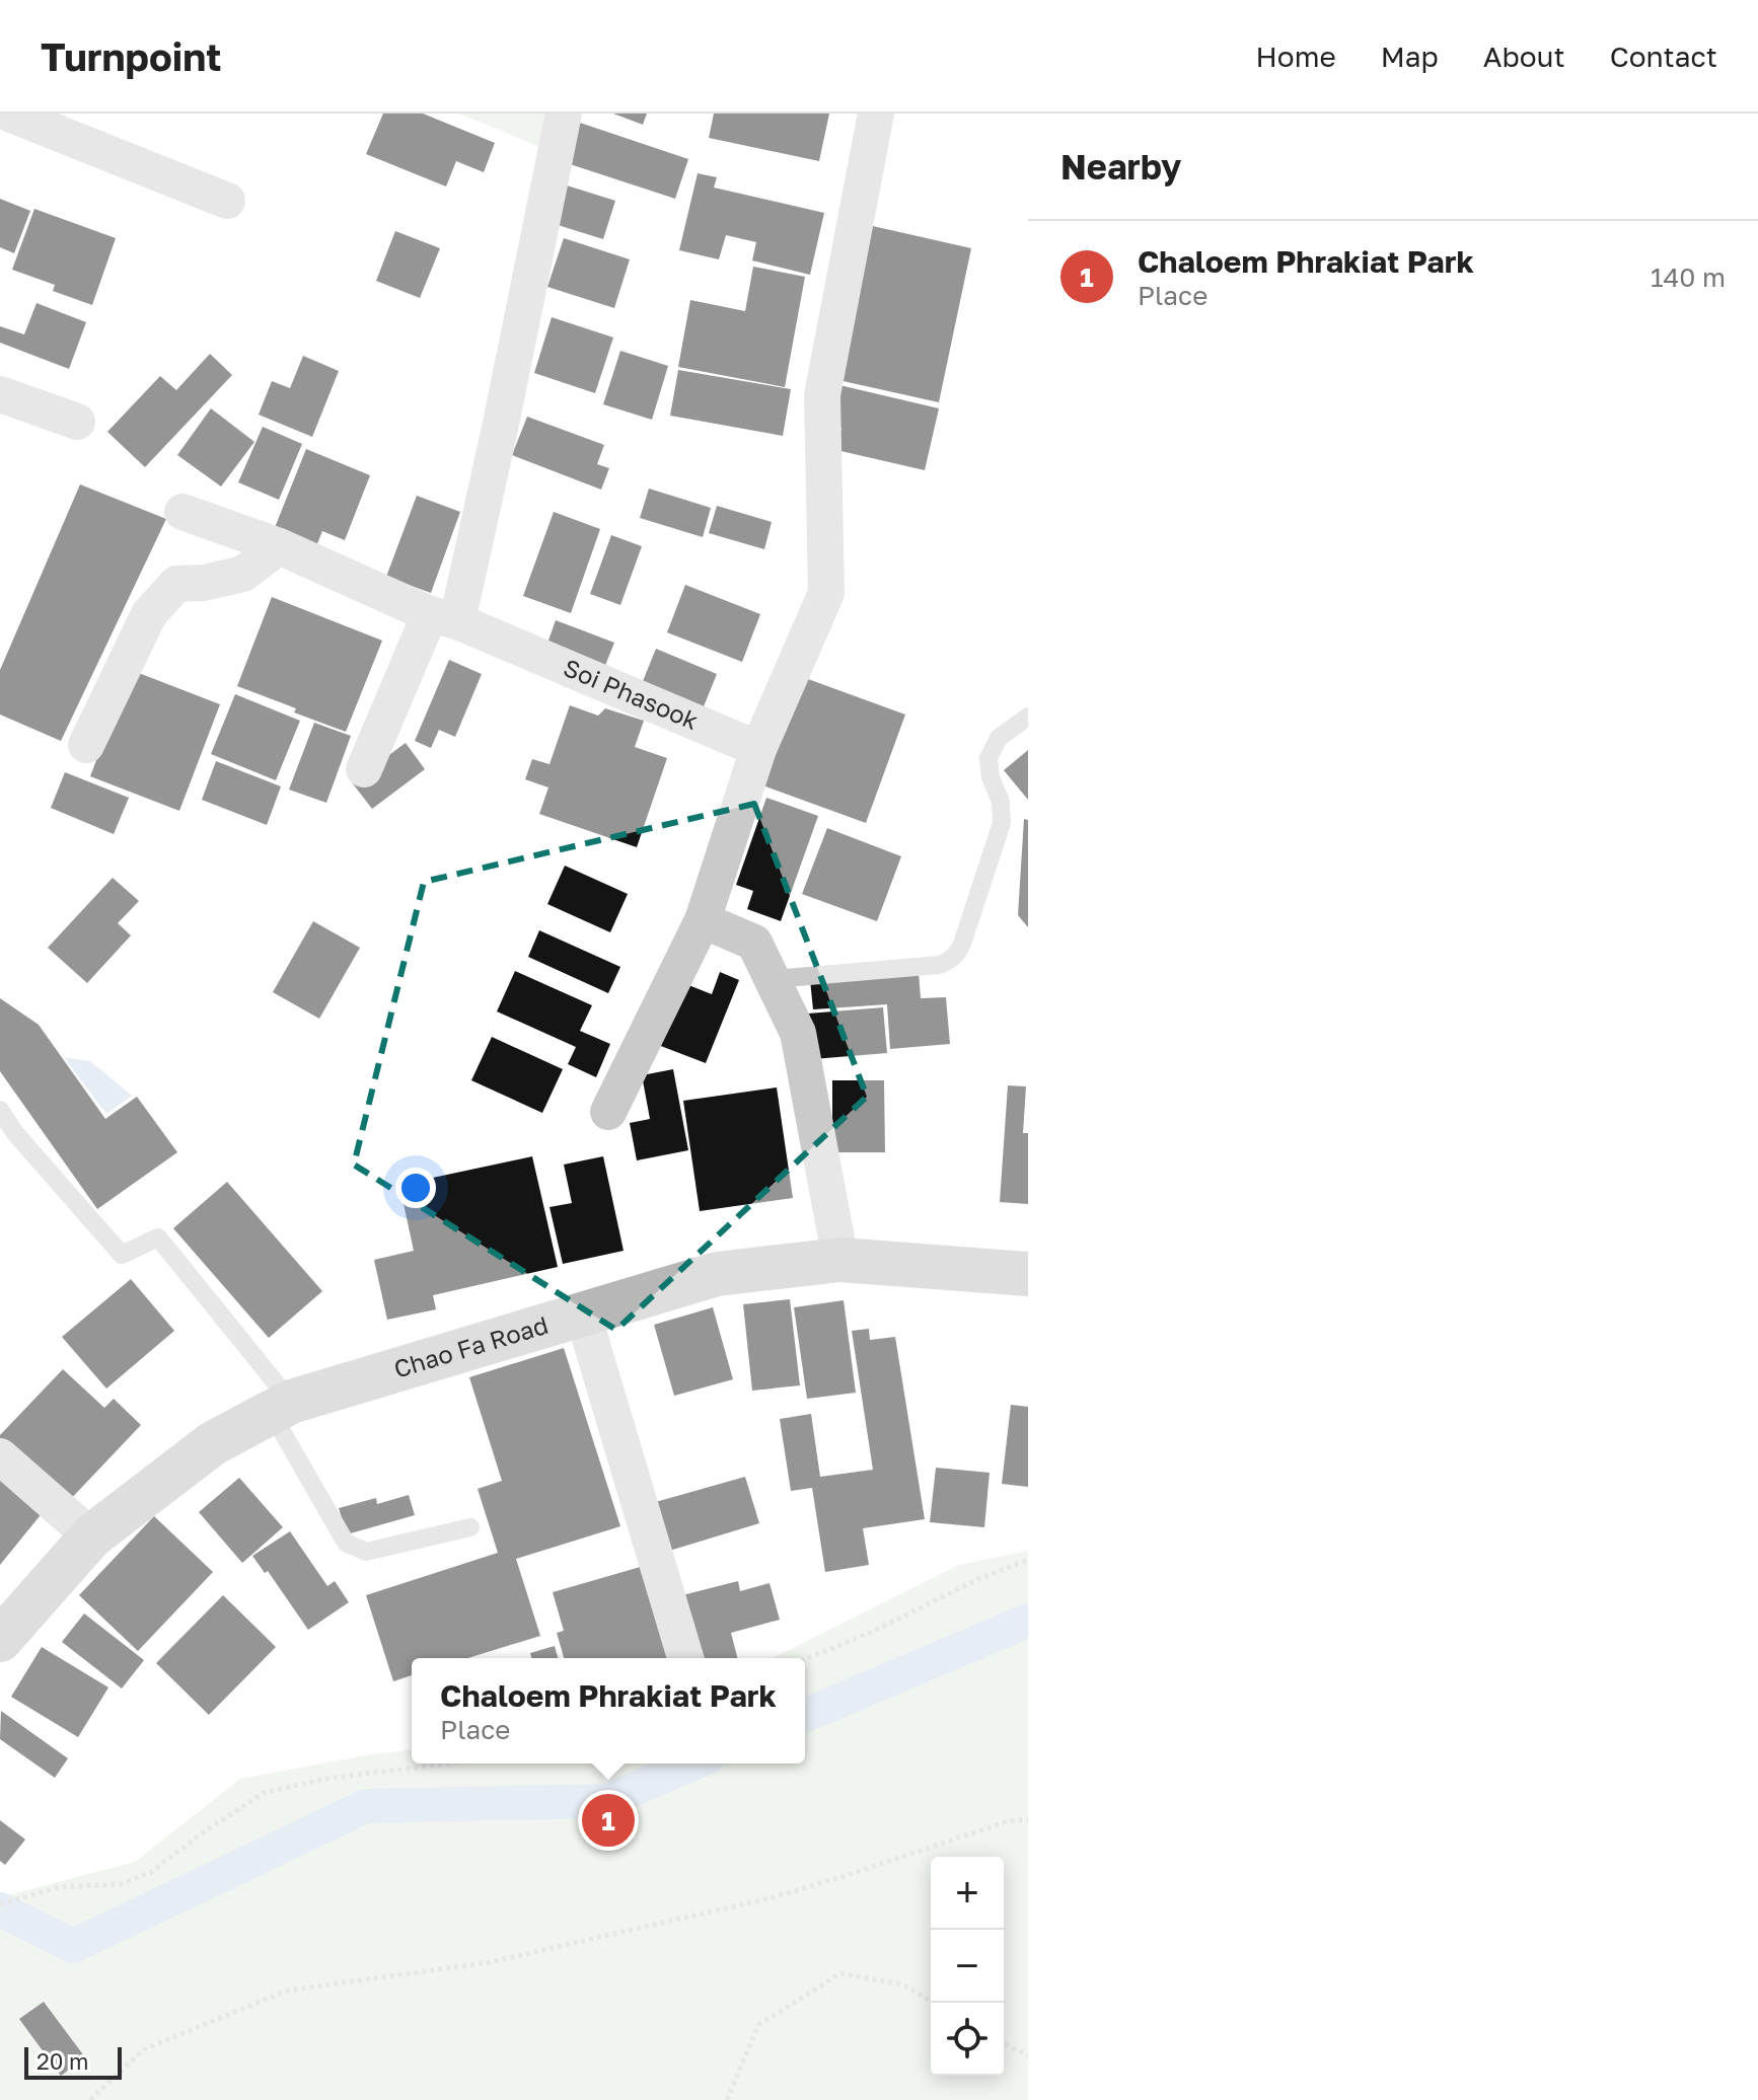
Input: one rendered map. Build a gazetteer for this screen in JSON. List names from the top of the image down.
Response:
{
  "streets": {
    "main road": ["Chao Fa Road"],
    "street": ["Soi Phasook"]
  },
  "scale_bar": "20 m",
  "page": {
    "header": "Turnpoint",
    "nav": [
      "Home",
      "Map",
      "About",
      "Contact"
    ],
    "heading": "Nearby",
    "list": [
      {
        "mark": "1",
        "name": "Chaloem Phrakiat Park",
        "note": "Place",
        "value": "140 m"
      }
    ],
    "popup": ["Chaloem Phrakiat Park", "Place"],
    "pins": "1",
    "map_buttons": ["+", "−"],
    "scale": "20 m"
  }
}
